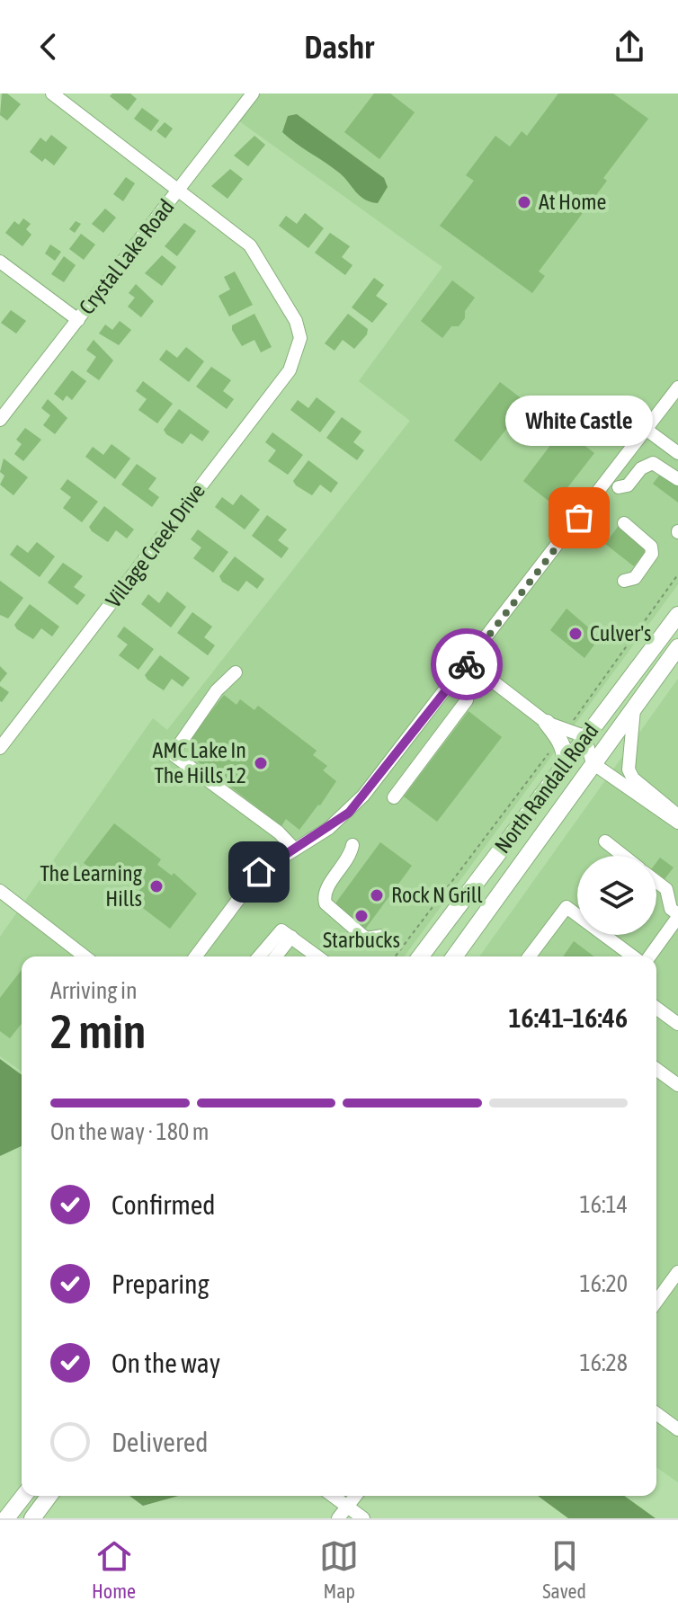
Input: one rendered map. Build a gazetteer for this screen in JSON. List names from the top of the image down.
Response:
{
  "streets": {
    "main road": ["North Randall Road"],
    "street": ["Crystal Lake Road", "Village Creek Drive"]
  },
  "crossings": [
    ["Crystal Lake Road", "Village Creek Drive"]
  ],
  "places": [
    "At Home",
    "White Castle",
    "Culver's",
    "AMC Lake In The Hills 12",
    "The Learning Hills",
    "Rock N Grill",
    "Starbucks"
  ],
  "page": {
    "header": "Dashr",
    "bubble": "White Castle",
    "heading": ["2 min", "Arriving in", "16:41–16:46"],
    "bar": "On the way · 180 m",
    "list": [
      ["Confirmed", "16:14"],
      ["Preparing", "16:20"],
      ["On the way", "16:28"],
      "Delivered"
    ],
    "tabs": ["Home", "Map", "Saved"]
  }
}
